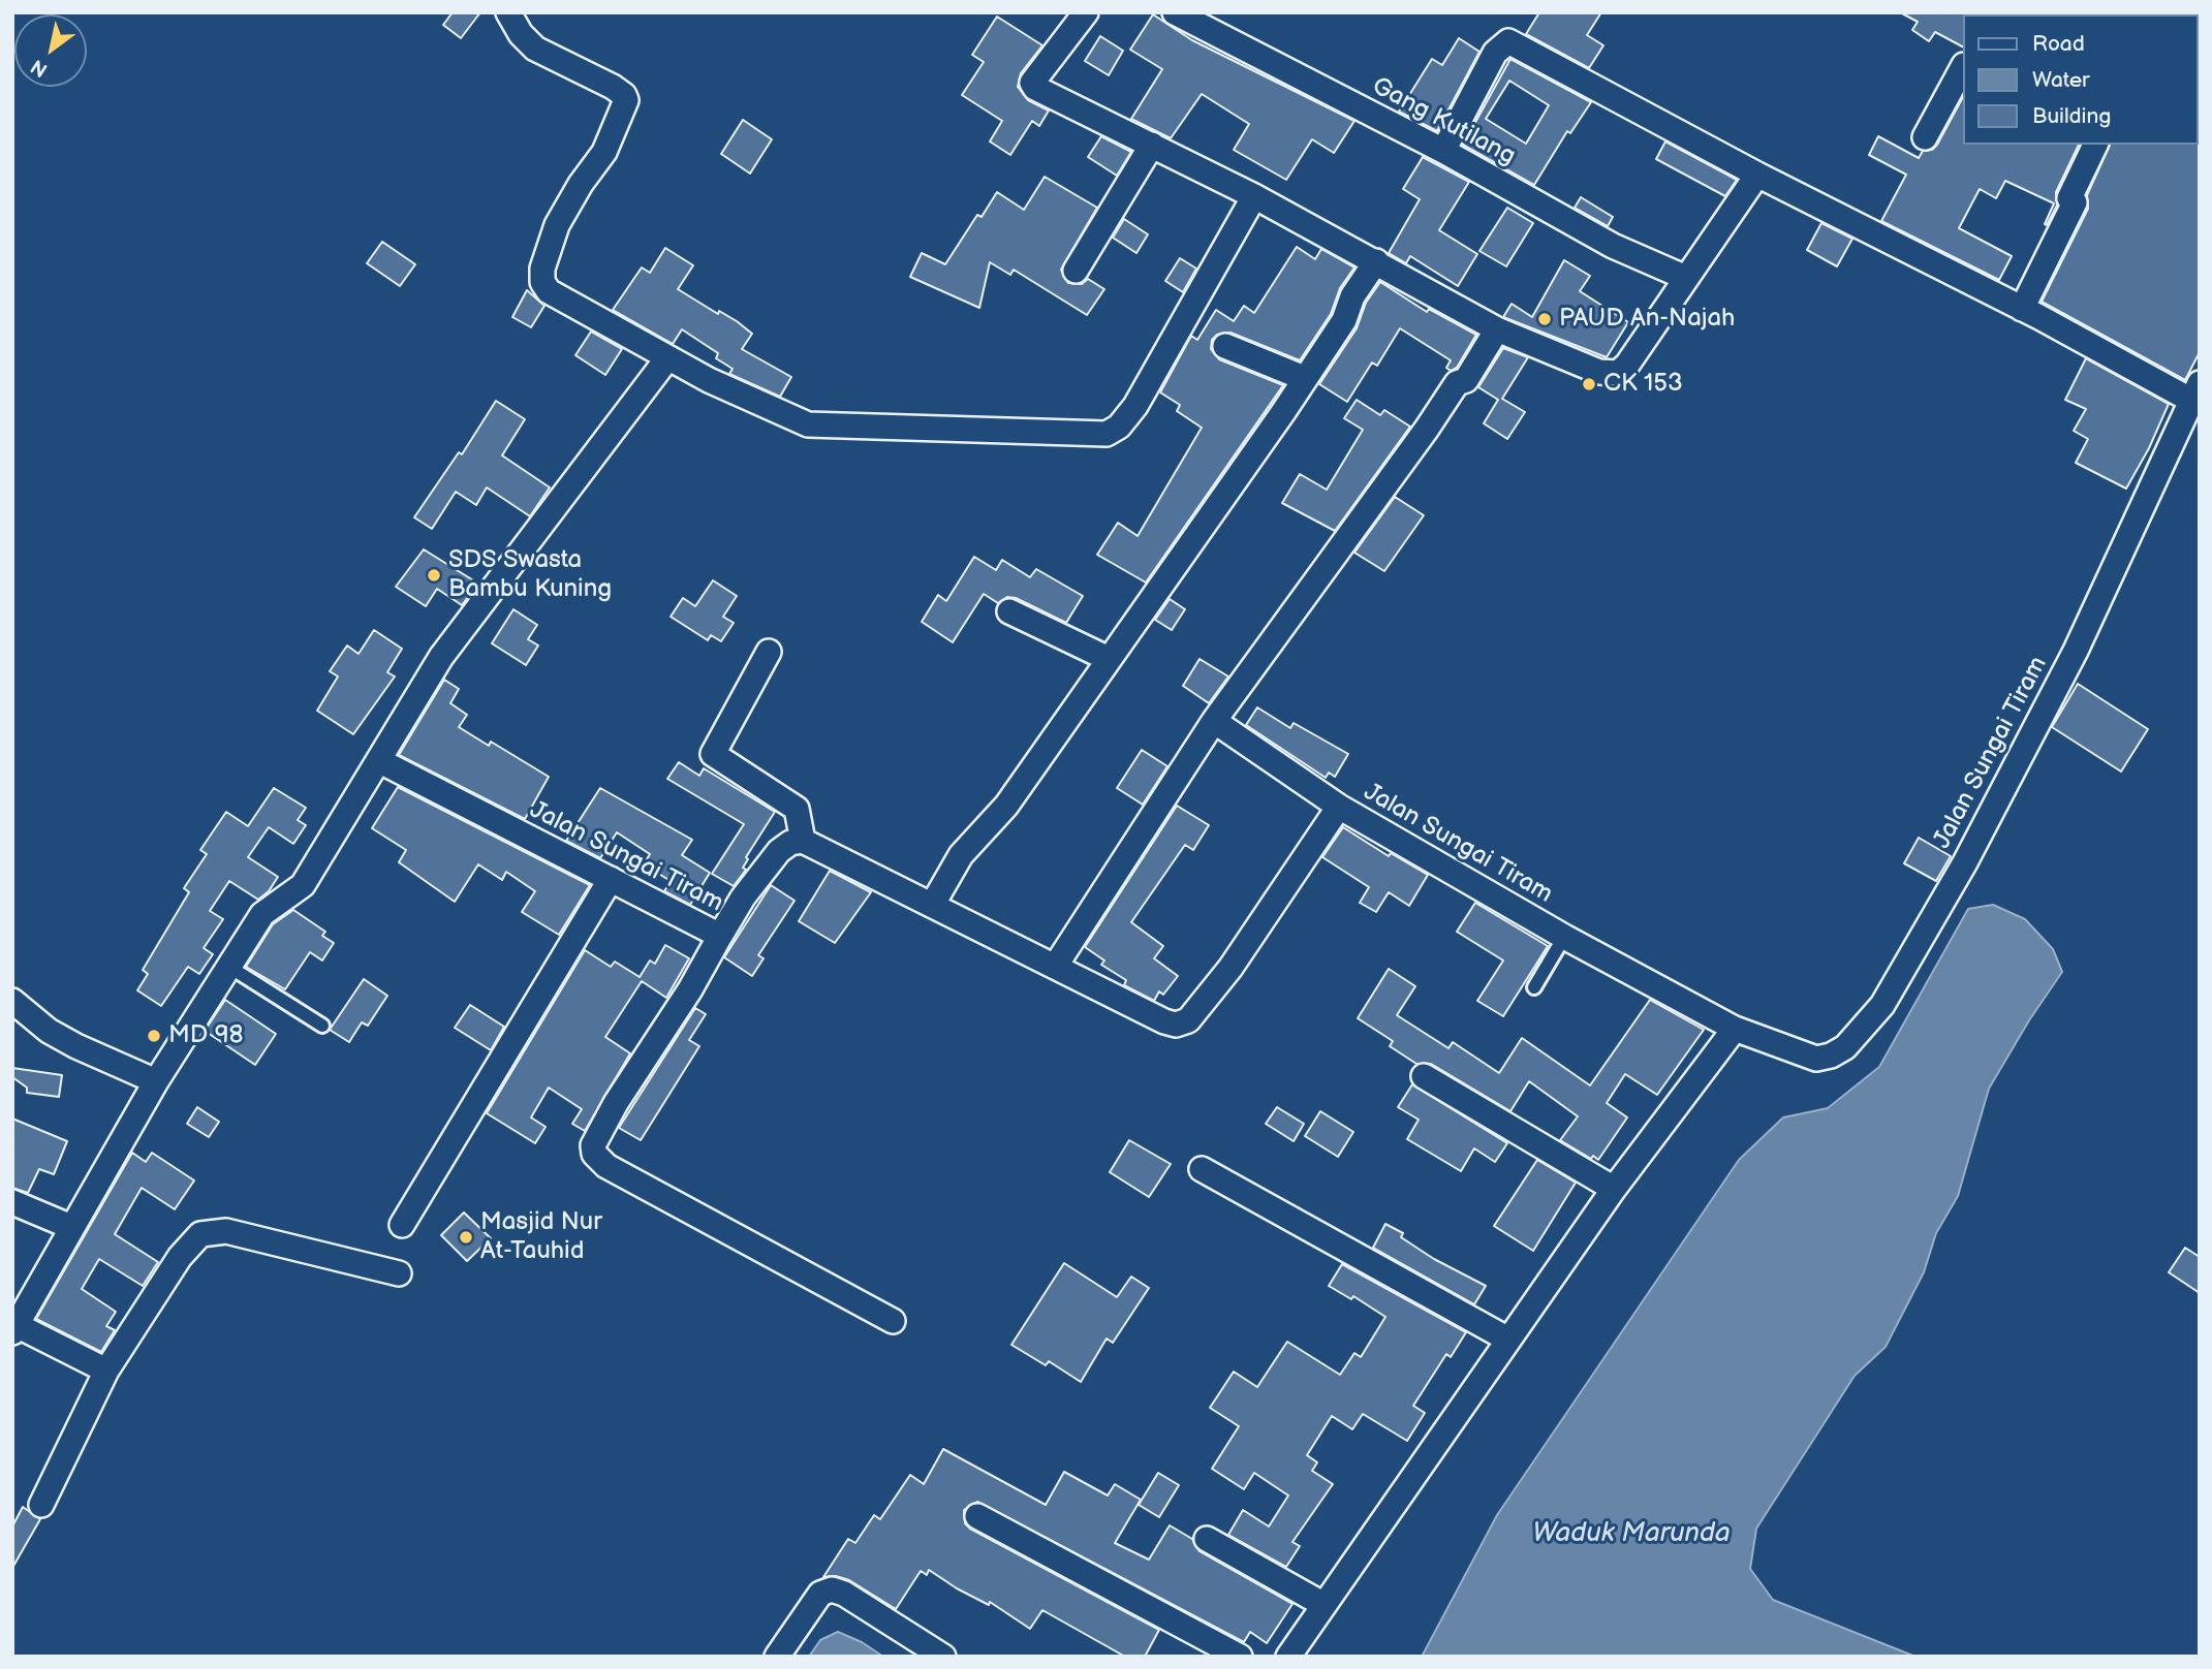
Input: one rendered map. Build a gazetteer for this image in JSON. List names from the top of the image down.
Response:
{
  "streets": {
    "street": ["Gang Kutilang", "Jalan Sungai Tiram"]
  },
  "water": ["Waduk Marunda"],
  "places": [
    "PAUD An-Najah",
    "CK 153",
    "SDS Swasta Bambu Kuning",
    "MD 98",
    "Masjid Nur At-Tauhid"
  ],
  "legend": ["Road", "Water", "Building"],
  "north": "bottom left"
}
